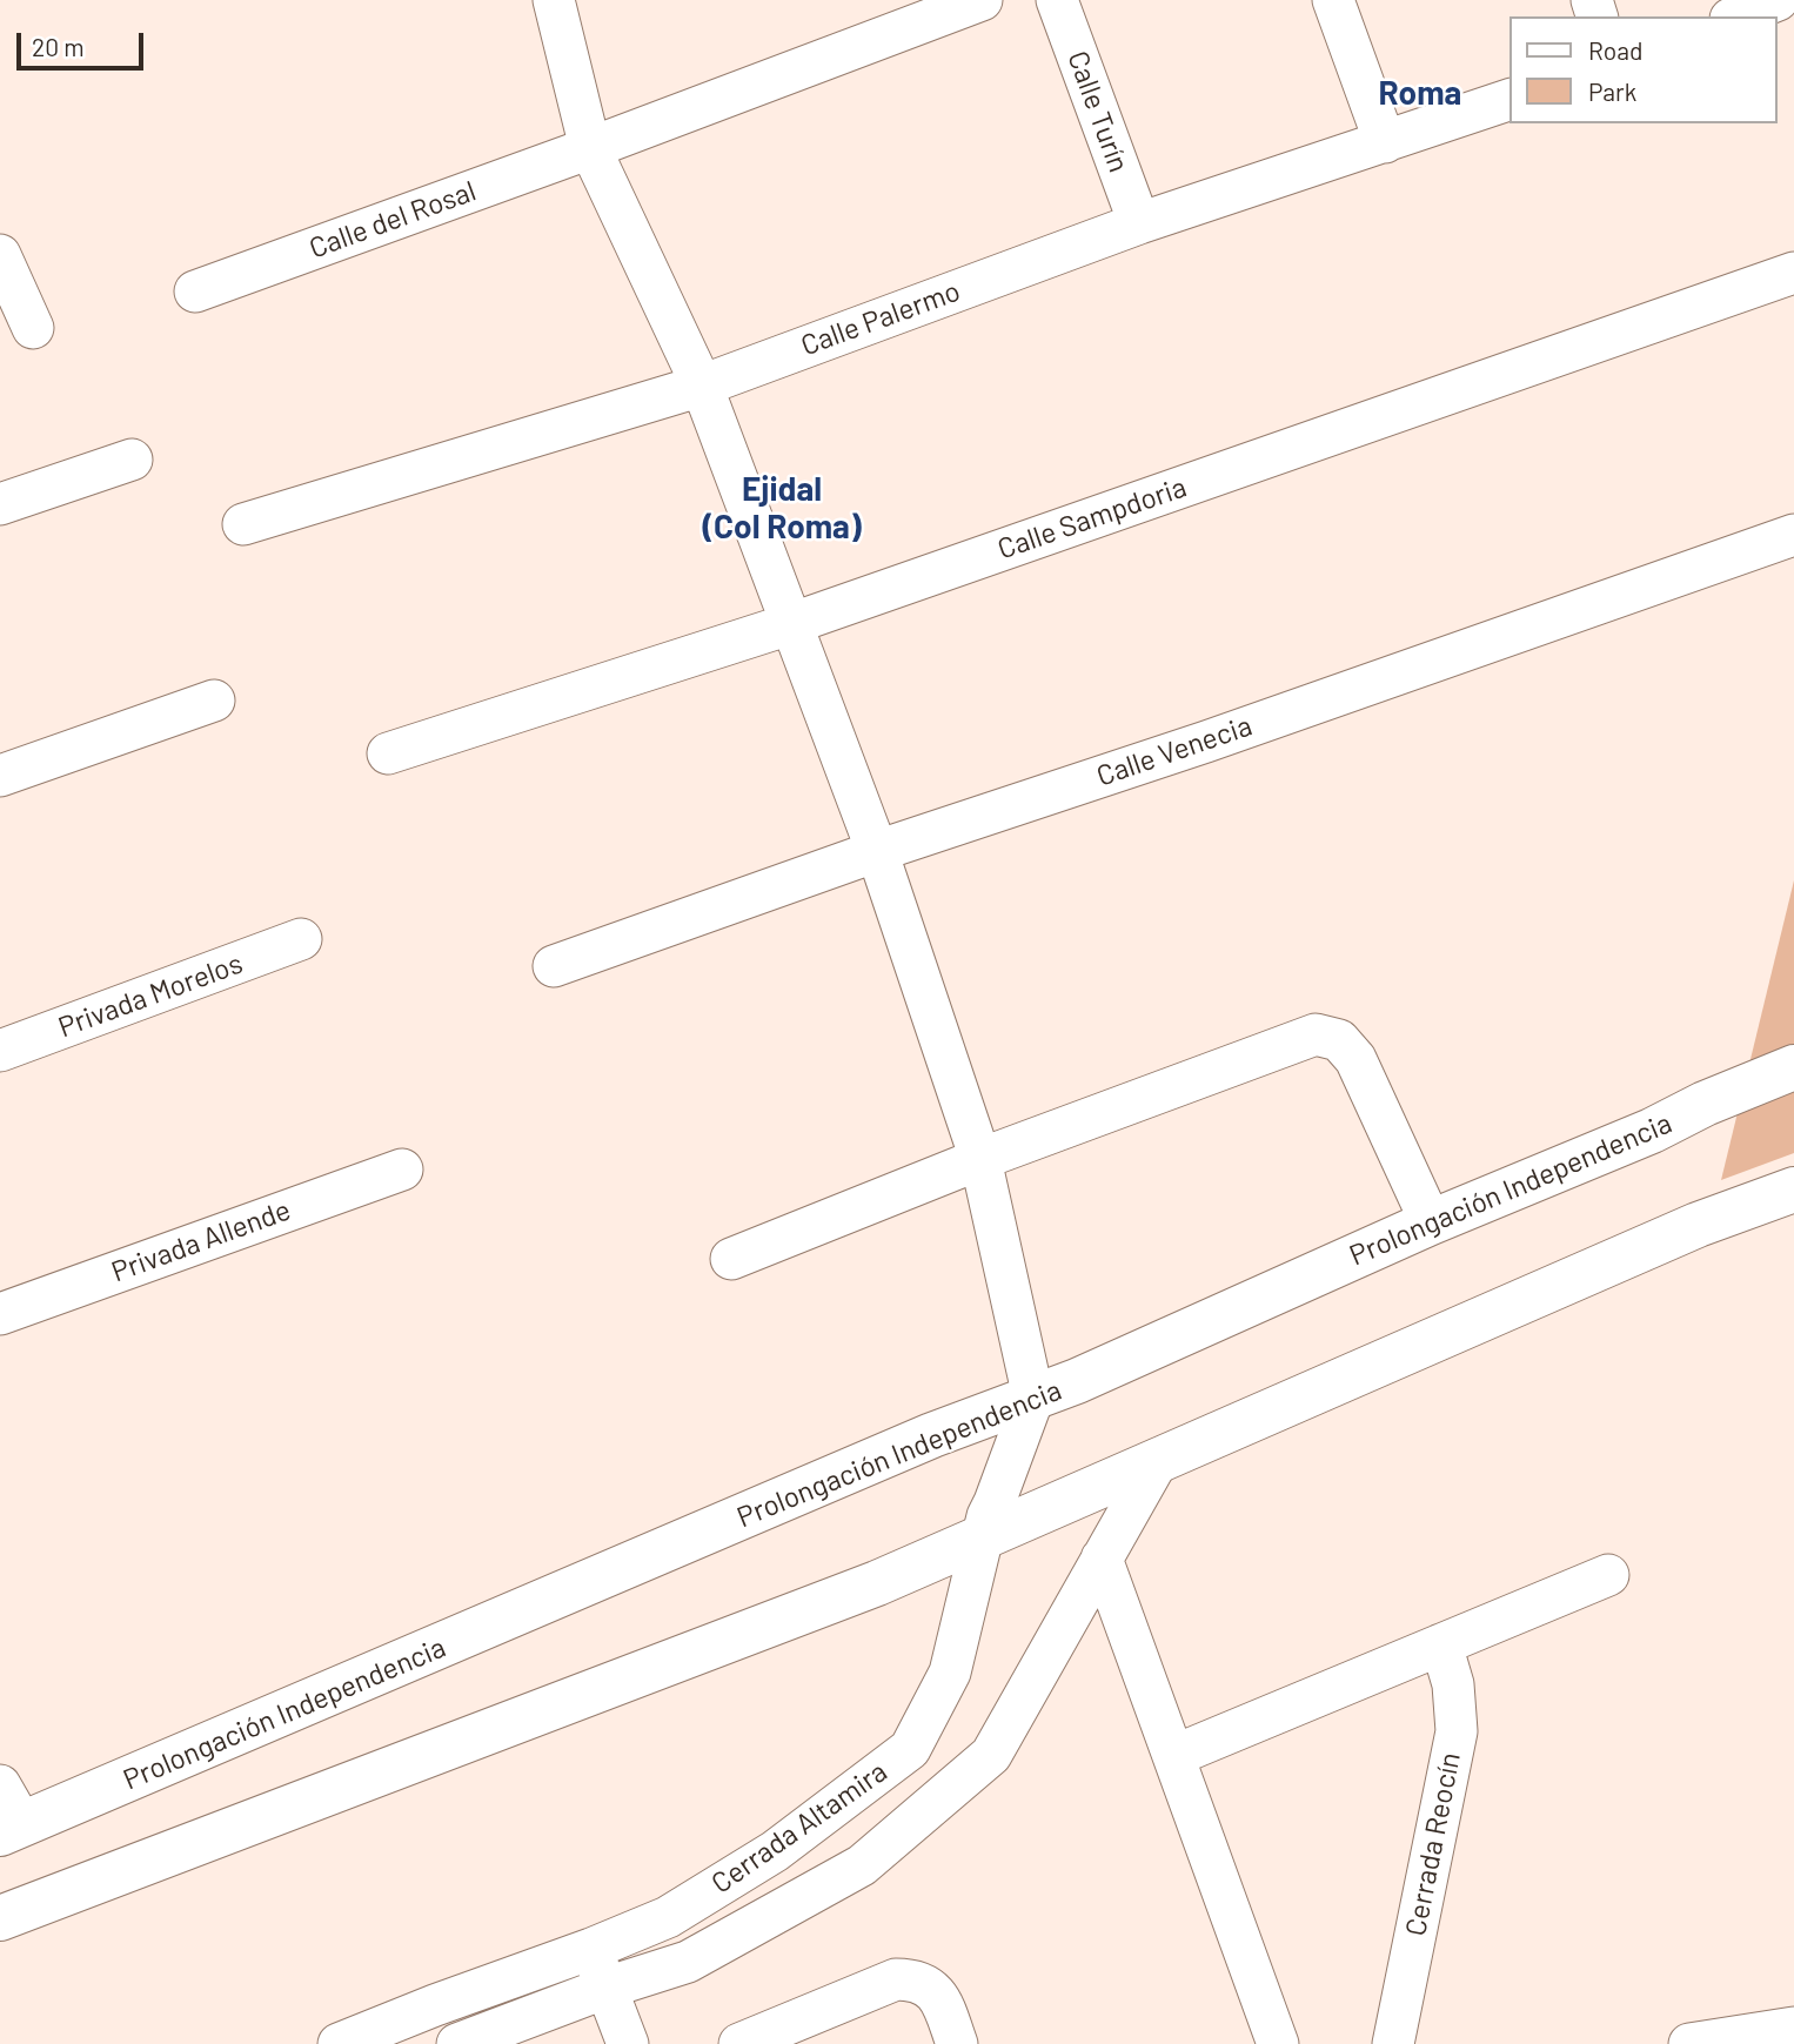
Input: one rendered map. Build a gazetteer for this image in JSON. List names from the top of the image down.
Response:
{
  "streets": {
    "street": [
      "Calle Turín",
      "Calle del Rosal",
      "Calle Palermo",
      "Calle Sampdoria",
      "Calle Venecia",
      "Privada Morelos",
      "Prolongación Independencia",
      "Privada Allende",
      "Cerrada Altamira",
      "Cerrada Reocín"
    ]
  },
  "crossings": [
    ["Calle Turín", "Calle Palermo"],
    ["Prolongación Independencia", "Cerrada Altamira"]
  ],
  "districts": ["Roma", "Ejidal (Col Roma)"],
  "legend": ["Road", "Park"],
  "scale_bar": "20 m"
}
